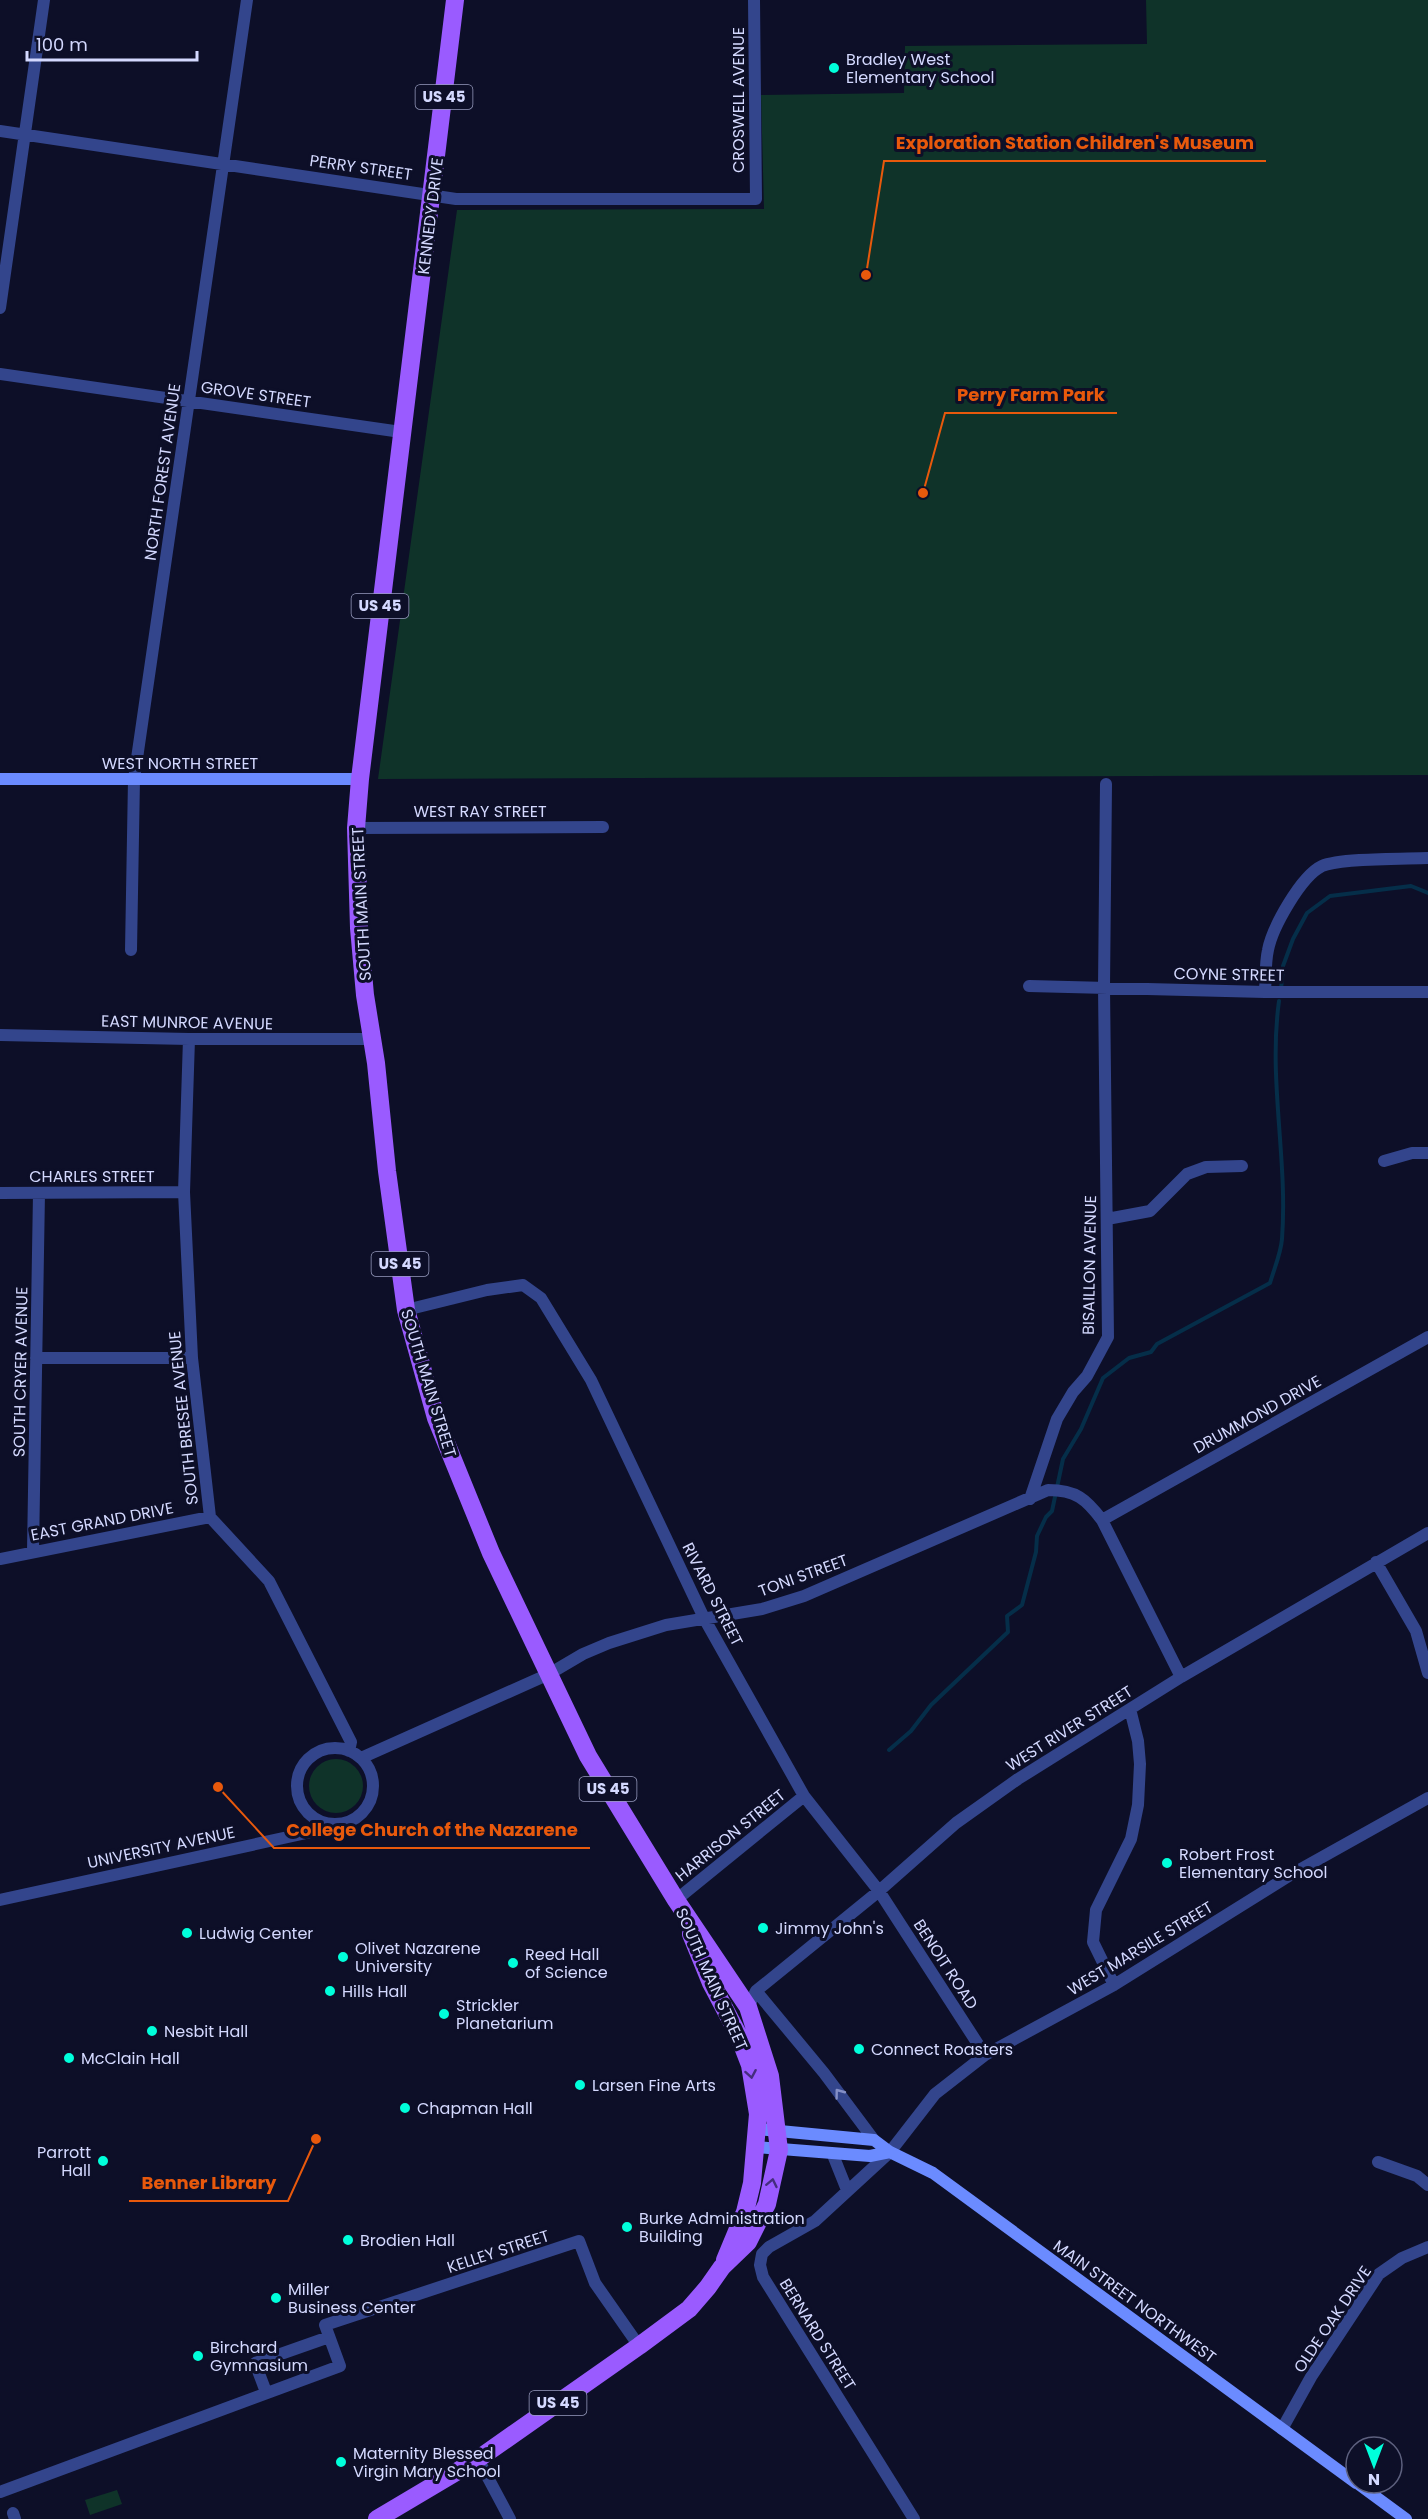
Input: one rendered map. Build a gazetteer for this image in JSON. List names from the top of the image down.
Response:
{
  "streets": {
    "main road": [
      "US 45",
      "KENNEDY DRIVE",
      "WEST NORTH STREET",
      "SOUTH MAIN STREET",
      "MAIN STREET NORTHWEST"
    ],
    "street": [
      "CROSWELL AVENUE",
      "PERRY STREET",
      "GROVE STREET",
      "NORTH FOREST AVENUE",
      "WEST RAY STREET",
      "COYNE STREET",
      "EAST MUNROE AVENUE",
      "CHARLES STREET",
      "BISAILLON AVENUE",
      "SOUTH CRYER AVENUE",
      "DRUMMOND DRIVE",
      "SOUTH BRESEE AVENUE",
      "EAST GRAND DRIVE",
      "TONI STREET",
      "RIVARD STREET",
      "WEST RIVER STREET",
      "HARRISON STREET",
      "UNIVERSITY AVENUE",
      "WEST MARSILE STREET",
      "BENOIT ROAD",
      "KELLEY STREET",
      "OLDE OAK DRIVE",
      "BERNARD STREET"
    ]
  },
  "crossings": [
    ["US 45", "KENNEDY DRIVE"],
    ["US 45", "GROVE STREET"],
    ["US 45", "WEST NORTH STREET"],
    ["US 45", "SOUTH MAIN STREET"],
    ["US 45", "KELLEY STREET"],
    ["CROSWELL AVENUE", "PERRY STREET"],
    ["PERRY STREET", "KENNEDY DRIVE"],
    ["PERRY STREET", "NORTH FOREST AVENUE"],
    ["KENNEDY DRIVE", "GROVE STREET"],
    ["GROVE STREET", "NORTH FOREST AVENUE"],
    ["NORTH FOREST AVENUE", "WEST NORTH STREET"],
    ["WEST NORTH STREET", "SOUTH MAIN STREET"],
    ["WEST RAY STREET", "SOUTH MAIN STREET"],
    ["SOUTH MAIN STREET", "EAST MUNROE AVENUE"],
    ["SOUTH MAIN STREET", "TONI STREET"],
    ["SOUTH MAIN STREET", "RIVARD STREET"],
    ["SOUTH MAIN STREET", "WEST RIVER STREET"],
    ["SOUTH MAIN STREET", "HARRISON STREET"],
    ["SOUTH MAIN STREET", "MAIN STREET NORTHWEST"],
    ["COYNE STREET", "BISAILLON AVENUE"],
    ["EAST MUNROE AVENUE", "SOUTH BRESEE AVENUE"],
    ["CHARLES STREET", "SOUTH CRYER AVENUE"],
    ["CHARLES STREET", "SOUTH BRESEE AVENUE"],
    ["BISAILLON AVENUE", "TONI STREET"],
    ["SOUTH CRYER AVENUE", "EAST GRAND DRIVE"],
    ["SOUTH BRESEE AVENUE", "EAST GRAND DRIVE"],
    ["SOUTH BRESEE AVENUE", "UNIVERSITY AVENUE"],
    ["TONI STREET", "RIVARD STREET"],
    ["RIVARD STREET", "WEST RIVER STREET"],
    ["RIVARD STREET", "HARRISON STREET"],
    ["RIVARD STREET", "BENOIT ROAD"],
    ["WEST RIVER STREET", "BENOIT ROAD"],
    ["WEST MARSILE STREET", "BENOIT ROAD"],
    ["WEST MARSILE STREET", "MAIN STREET NORTHWEST"],
    ["WEST MARSILE STREET", "BERNARD STREET"],
    ["MAIN STREET NORTHWEST", "OLDE OAK DRIVE"],
    ["MAIN STREET NORTHWEST", "BERNARD STREET"]
  ],
  "places": [
    "Bradley West Elementary School",
    "Exploration Station Children's Museum",
    "Perry Farm Park",
    "College Church of the Nazarene",
    "Robert Frost Elementary School",
    "Jimmy John's",
    "Ludwig Center",
    "Olivet Nazarene University",
    "Reed Hall of Science",
    "Hills Hall",
    "Strickler Planetarium",
    "Nesbit Hall",
    "Connect Roasters",
    "McClain Hall",
    "Larsen Fine Arts",
    "Chapman Hall",
    "Benner Library",
    "Parrott Hall",
    "Burke Administration Building",
    "Brodien Hall",
    "Miller Business Center",
    "Birchard Gymnasium",
    "Maternity Blessed Virgin Mary School"
  ],
  "scale_bar": "100 m",
  "north": "bottom"
}
